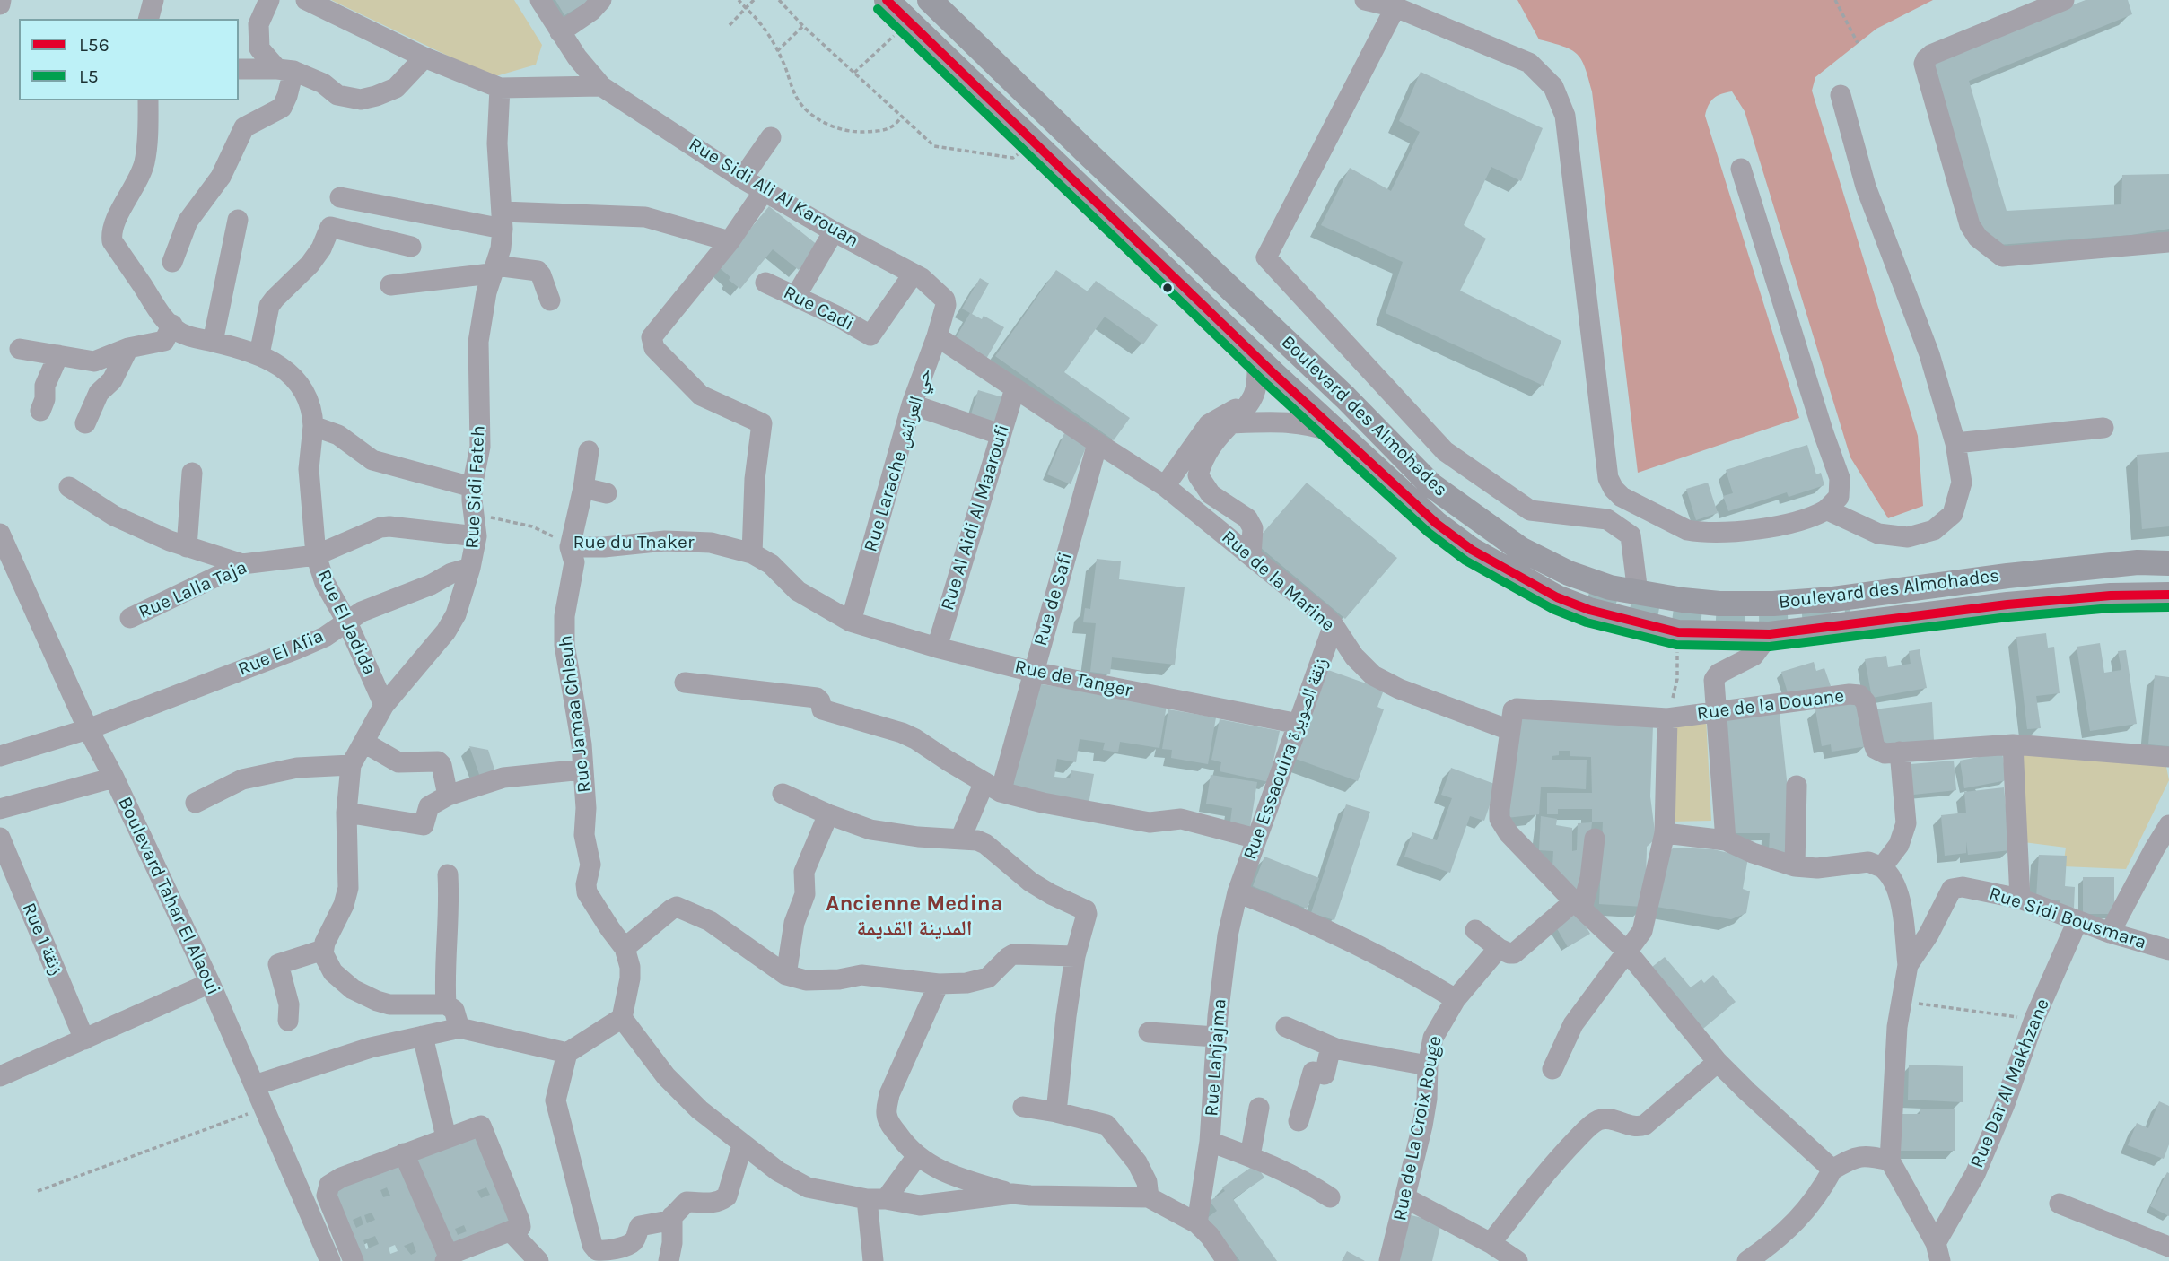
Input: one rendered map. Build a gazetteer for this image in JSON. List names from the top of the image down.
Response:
{
  "streets": {
    "main road": ["Boulevard des Almohades"],
    "street": [
      "Rue Sidi Ali Al Karouan",
      "Rue Cadi",
      "Rue Larache حي العرائش",
      "Rue Sidi Fateh",
      "Rue Al Aidi Al Maaroufi",
      "Rue du Tnaker",
      "Rue de la Marine",
      "Rue Lalla Taja",
      "Rue de Safi",
      "Rue El Jadida",
      "Rue El Afia",
      "Rue de Tanger",
      "Rue de la Douane",
      "Rue Jamaa Chleuh",
      "Rue Essaouira زنقة الصويرة",
      "Boulevard Tahar El Alaoui",
      "Rue Sidi Bousmara",
      "Rue 1 زنقة",
      "Rue Lahjajma",
      "Rue Dar Al Makhzane",
      "Rue de La Croix Rouge"
    ]
  },
  "crossings": [
    ["Rue Sidi Ali Al Karouan", "Rue Cadi"],
    ["Rue Sidi Ali Al Karouan", "Rue Larache حي العرائش"],
    ["Rue Larache حي العرائش", "Rue du Tnaker"],
    ["Rue Larache حي العرائش", "Rue de la Marine"],
    ["Rue Larache حي العرائش", "Rue de Tanger"],
    ["Rue Sidi Fateh", "Rue du Tnaker"],
    ["Rue Sidi Fateh", "Rue Lalla Taja"],
    ["Rue Sidi Fateh", "Rue El Jadida"],
    ["Rue Sidi Fateh", "Rue El Afia"],
    ["Rue Al Aidi Al Maaroufi", "Rue de la Marine"],
    ["Rue Al Aidi Al Maaroufi", "Rue de Tanger"],
    ["Rue du Tnaker", "Rue de Tanger"],
    ["Rue du Tnaker", "Rue Jamaa Chleuh"],
    ["Rue de la Marine", "Rue de Safi"],
    ["Rue de la Marine", "Rue Essaouira زنقة الصويرة"],
    ["Rue Lalla Taja", "Rue El Jadida"],
    ["Rue de Safi", "Rue de Tanger"],
    ["Rue El Jadida", "Rue El Afia"],
    ["Rue El Afia", "Boulevard Tahar El Alaoui"],
    ["Rue de Tanger", "Rue Essaouira زنقة الصويرة"],
    ["Rue Essaouira زنقة الصويرة", "Rue Lahjajma"],
    ["Rue Sidi Bousmara", "Rue Dar Al Makhzane"]
  ],
  "districts": ["Ancienne Medina المدينة القديمة"],
  "lines": ["transit line L56", "transit line L5"],
  "legend": ["L56", "L5"]
}
